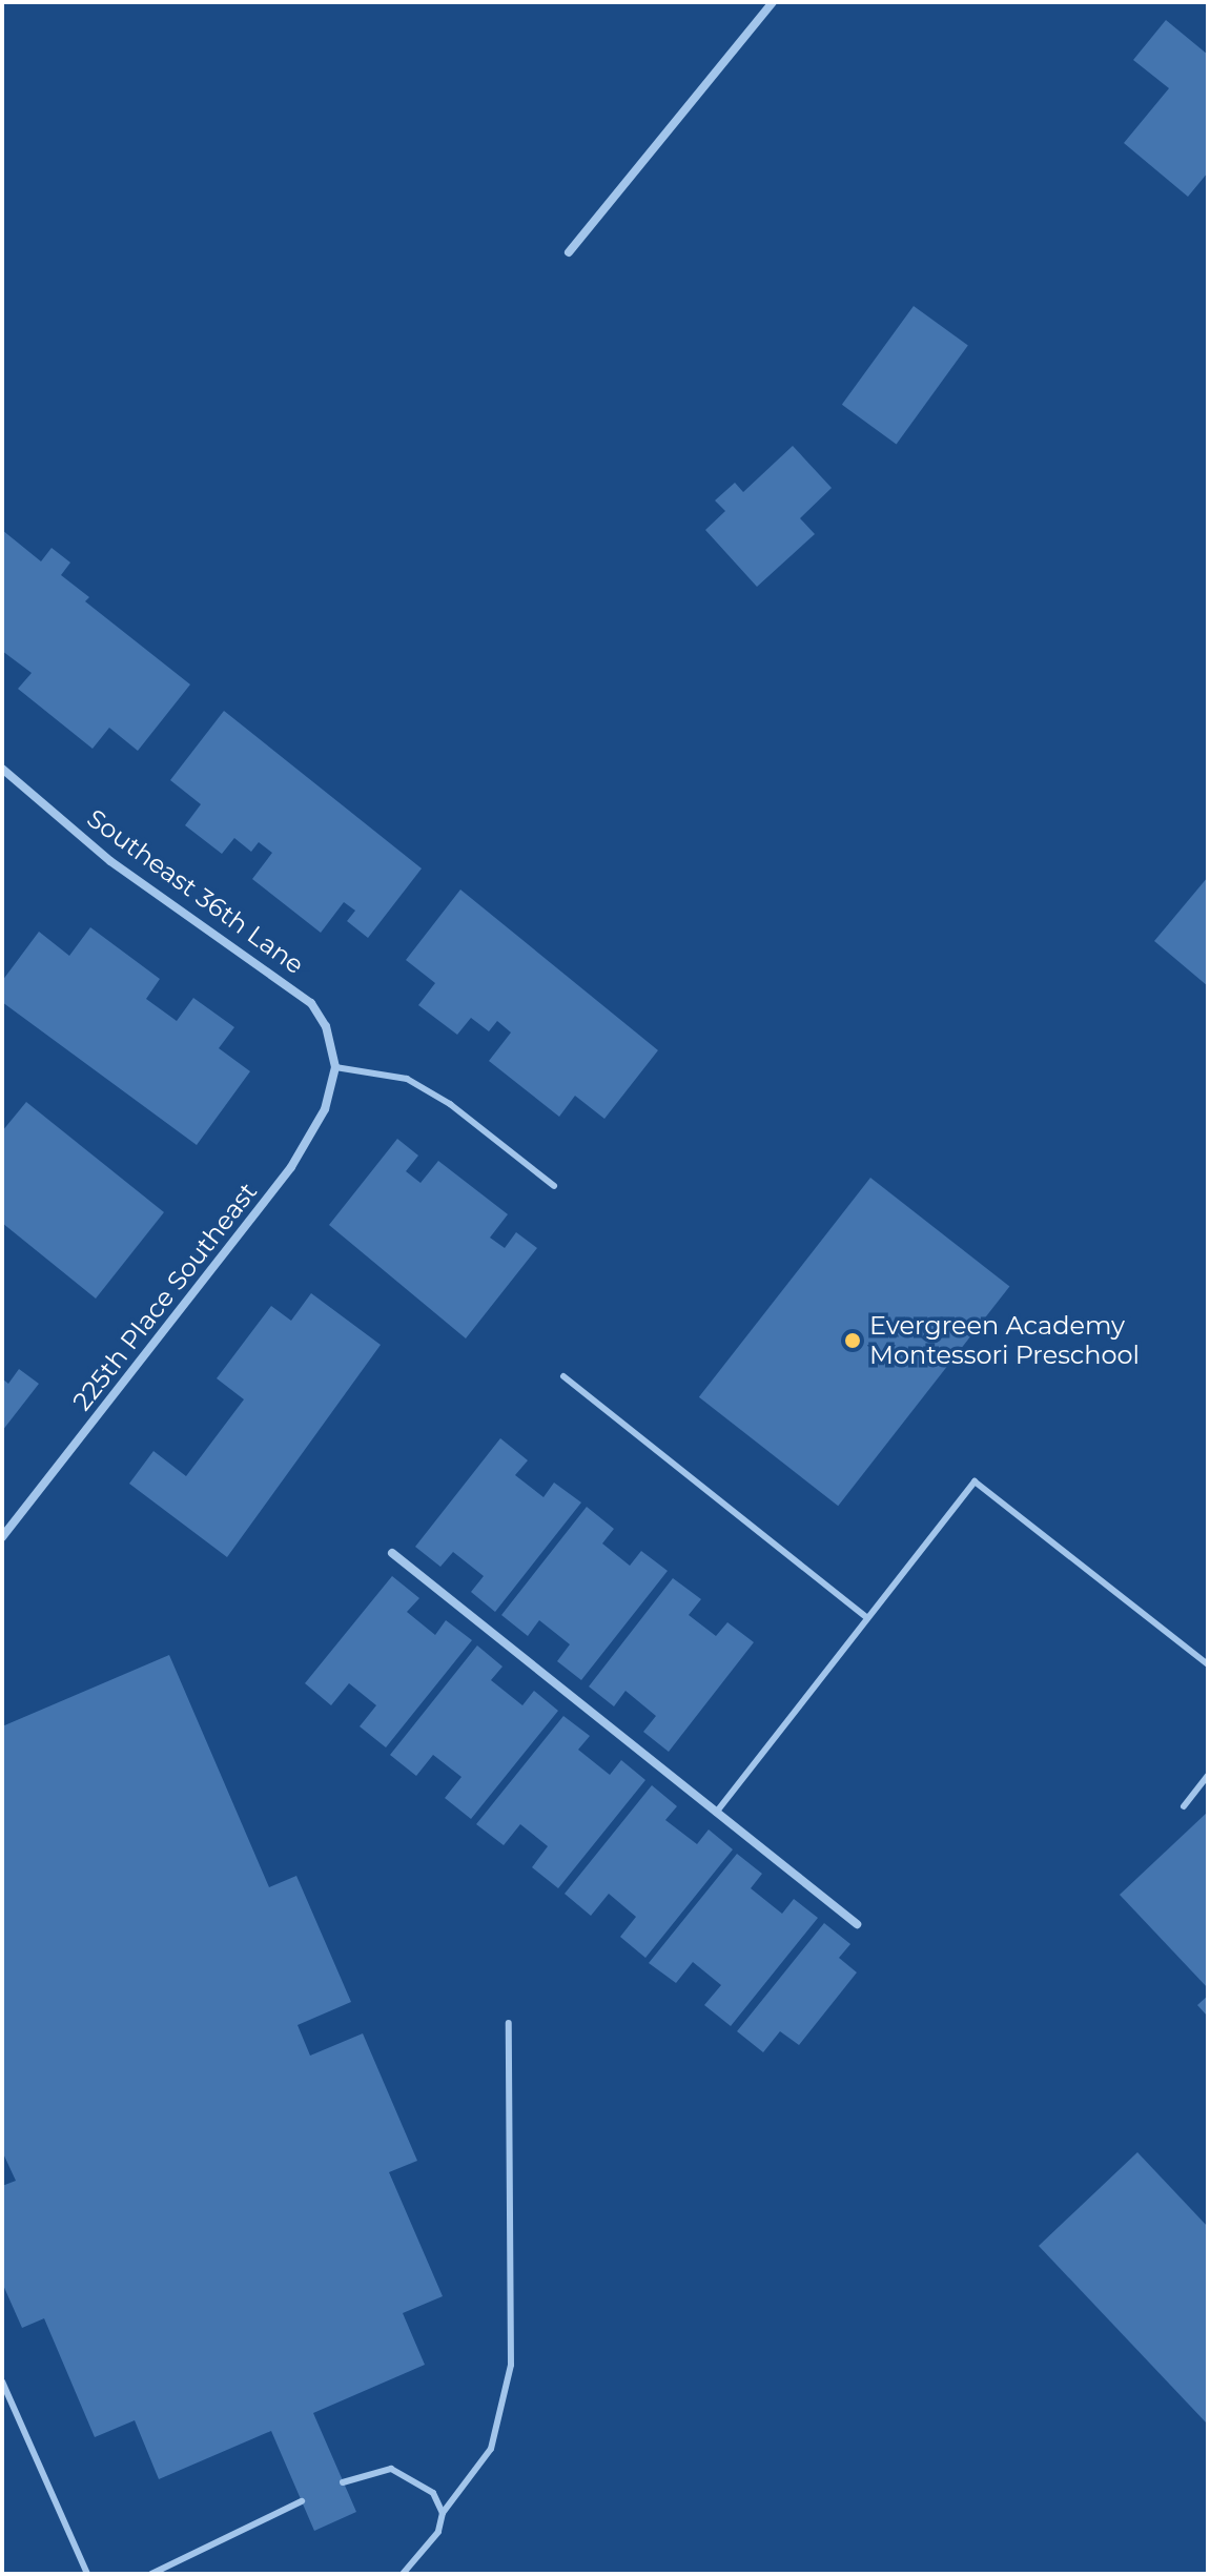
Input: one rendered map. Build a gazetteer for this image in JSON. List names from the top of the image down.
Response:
{
  "streets": {
    "street": ["Southeast 36th Lane", "225th Place Southeast"]
  },
  "crossings": [
    ["Southeast 36th Lane", "225th Place Southeast"]
  ],
  "places": ["Evergreen Academy Montessori Preschool"]
}
